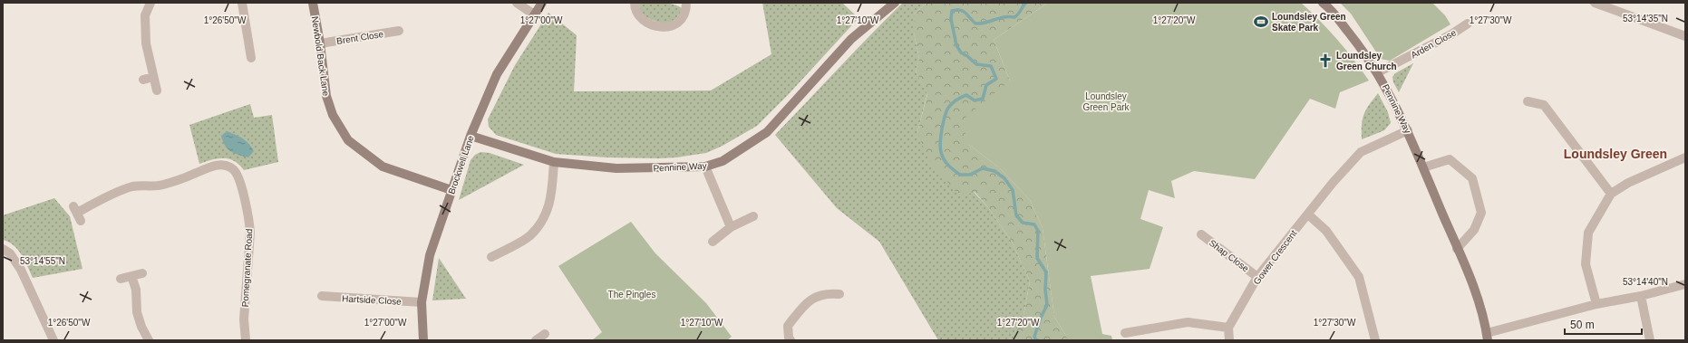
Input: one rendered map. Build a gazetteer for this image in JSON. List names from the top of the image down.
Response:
{
  "streets": {
    "street": [
      "Brent Close",
      "Arden Close",
      "Newbold Back Lane",
      "Pennine Way",
      "Brockwell Lane",
      "Shap Close",
      "Gower Crescent",
      "Pomegranate Road",
      "Hartside Close"
    ]
  },
  "crossings": [
    ["Brent Close", "Newbold Back Lane"],
    ["Arden Close", "Pennine Way"],
    ["Newbold Back Lane", "Brockwell Lane"],
    ["Pennine Way", "Brockwell Lane"],
    ["Pennine Way", "Gower Crescent"],
    ["Brockwell Lane", "Hartside Close"],
    ["Shap Close", "Gower Crescent"]
  ],
  "districts": ["Loundsley Green"],
  "parks": ["Loundsley Green Park", "The Pingles"],
  "places": {
    "sports": ["Loundsley Green Skate Park"],
    "church": ["Loundsley Green Church"]
  },
  "scale_bar": "50 m",
  "coordinates": [
    "53°14'35\"N",
    "1°27'10\"W",
    "1°27'20\"W",
    "1°27'30\"W",
    "1°26'50\"W",
    "1°27'00\"W",
    "53°14'55\"N",
    "53°14'40\"N"
  ]
}
